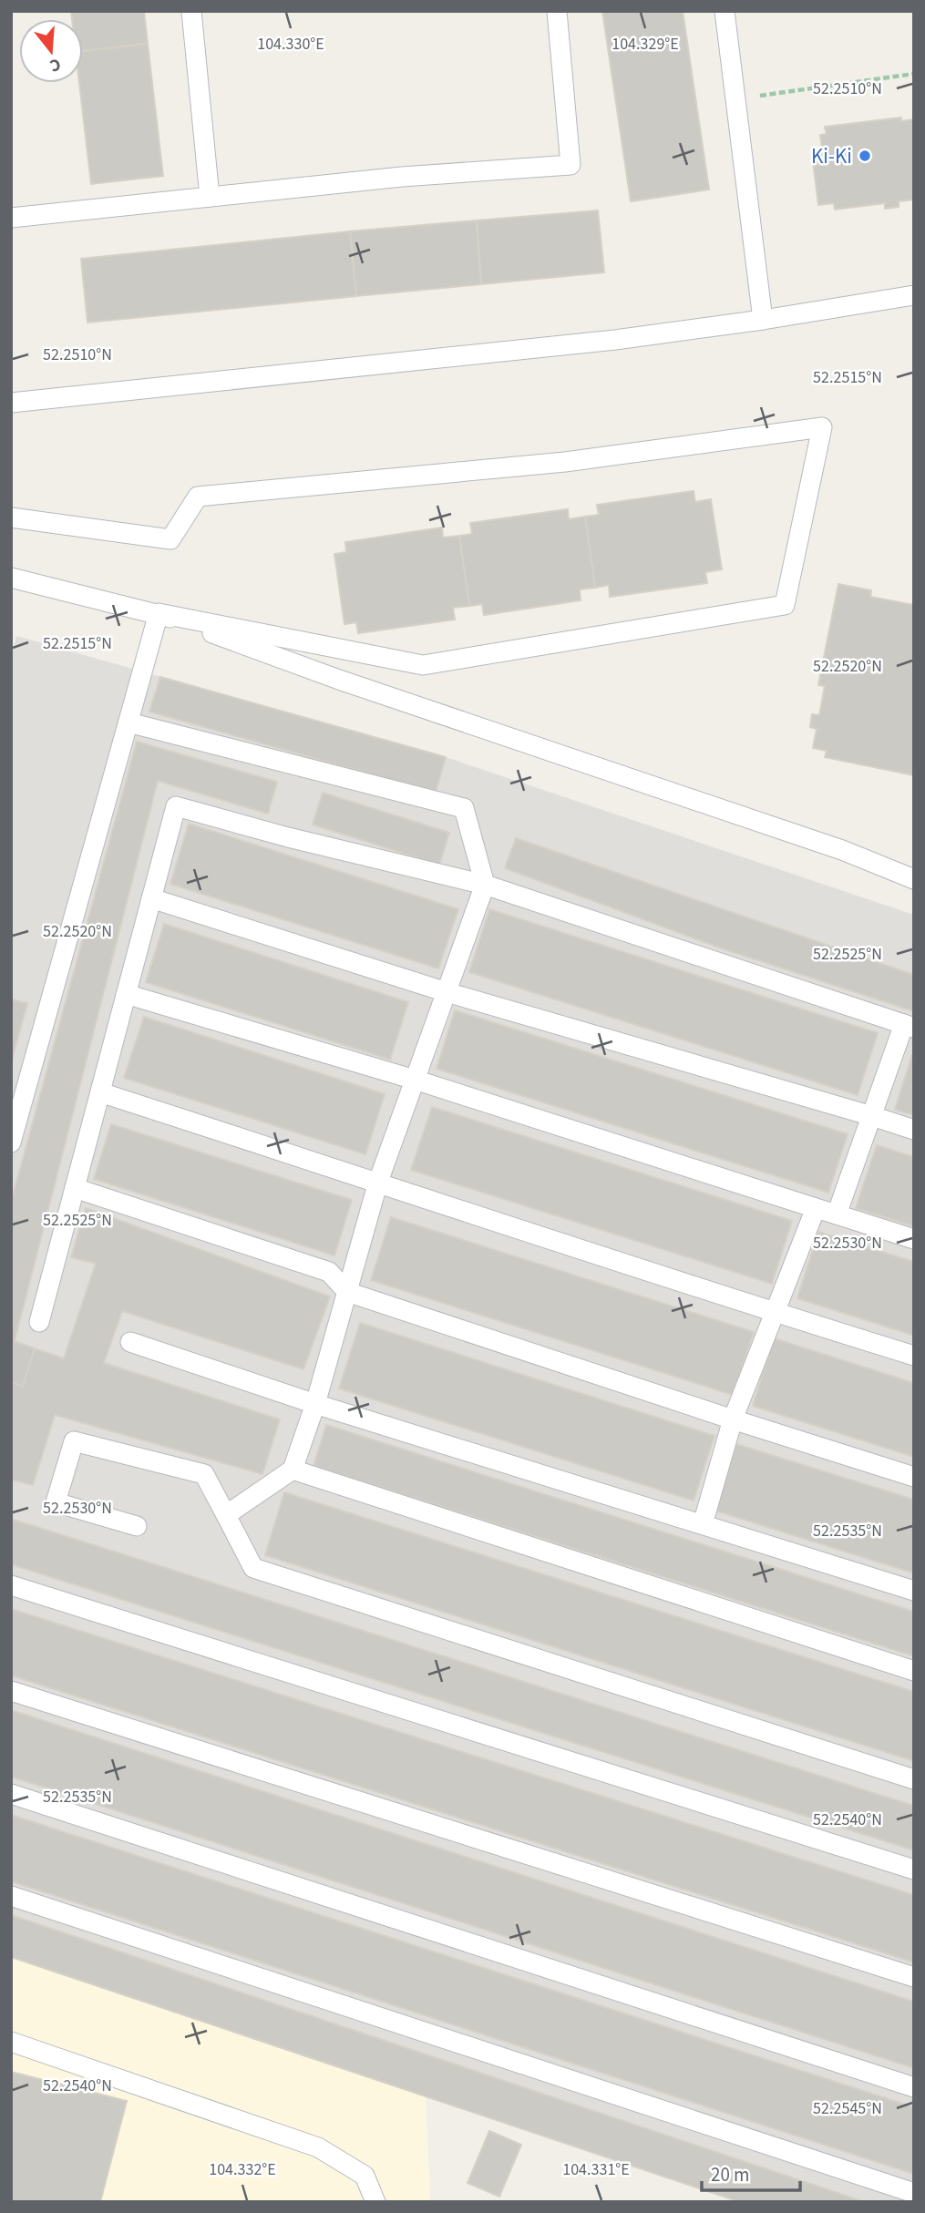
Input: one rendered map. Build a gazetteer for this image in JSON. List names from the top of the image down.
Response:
{
  "places": ["Ki-Ki"],
  "scale_bar": "20 m",
  "north": "bottom",
  "coordinates": [
    "104.330°E",
    "104.329°E",
    "52.2510°N",
    "52.2515°N",
    "52.2520°N",
    "52.2525°N",
    "52.2530°N",
    "52.2535°N",
    "52.2540°N",
    "52.2545°N",
    "104.332°E",
    "104.331°E"
  ]
}
